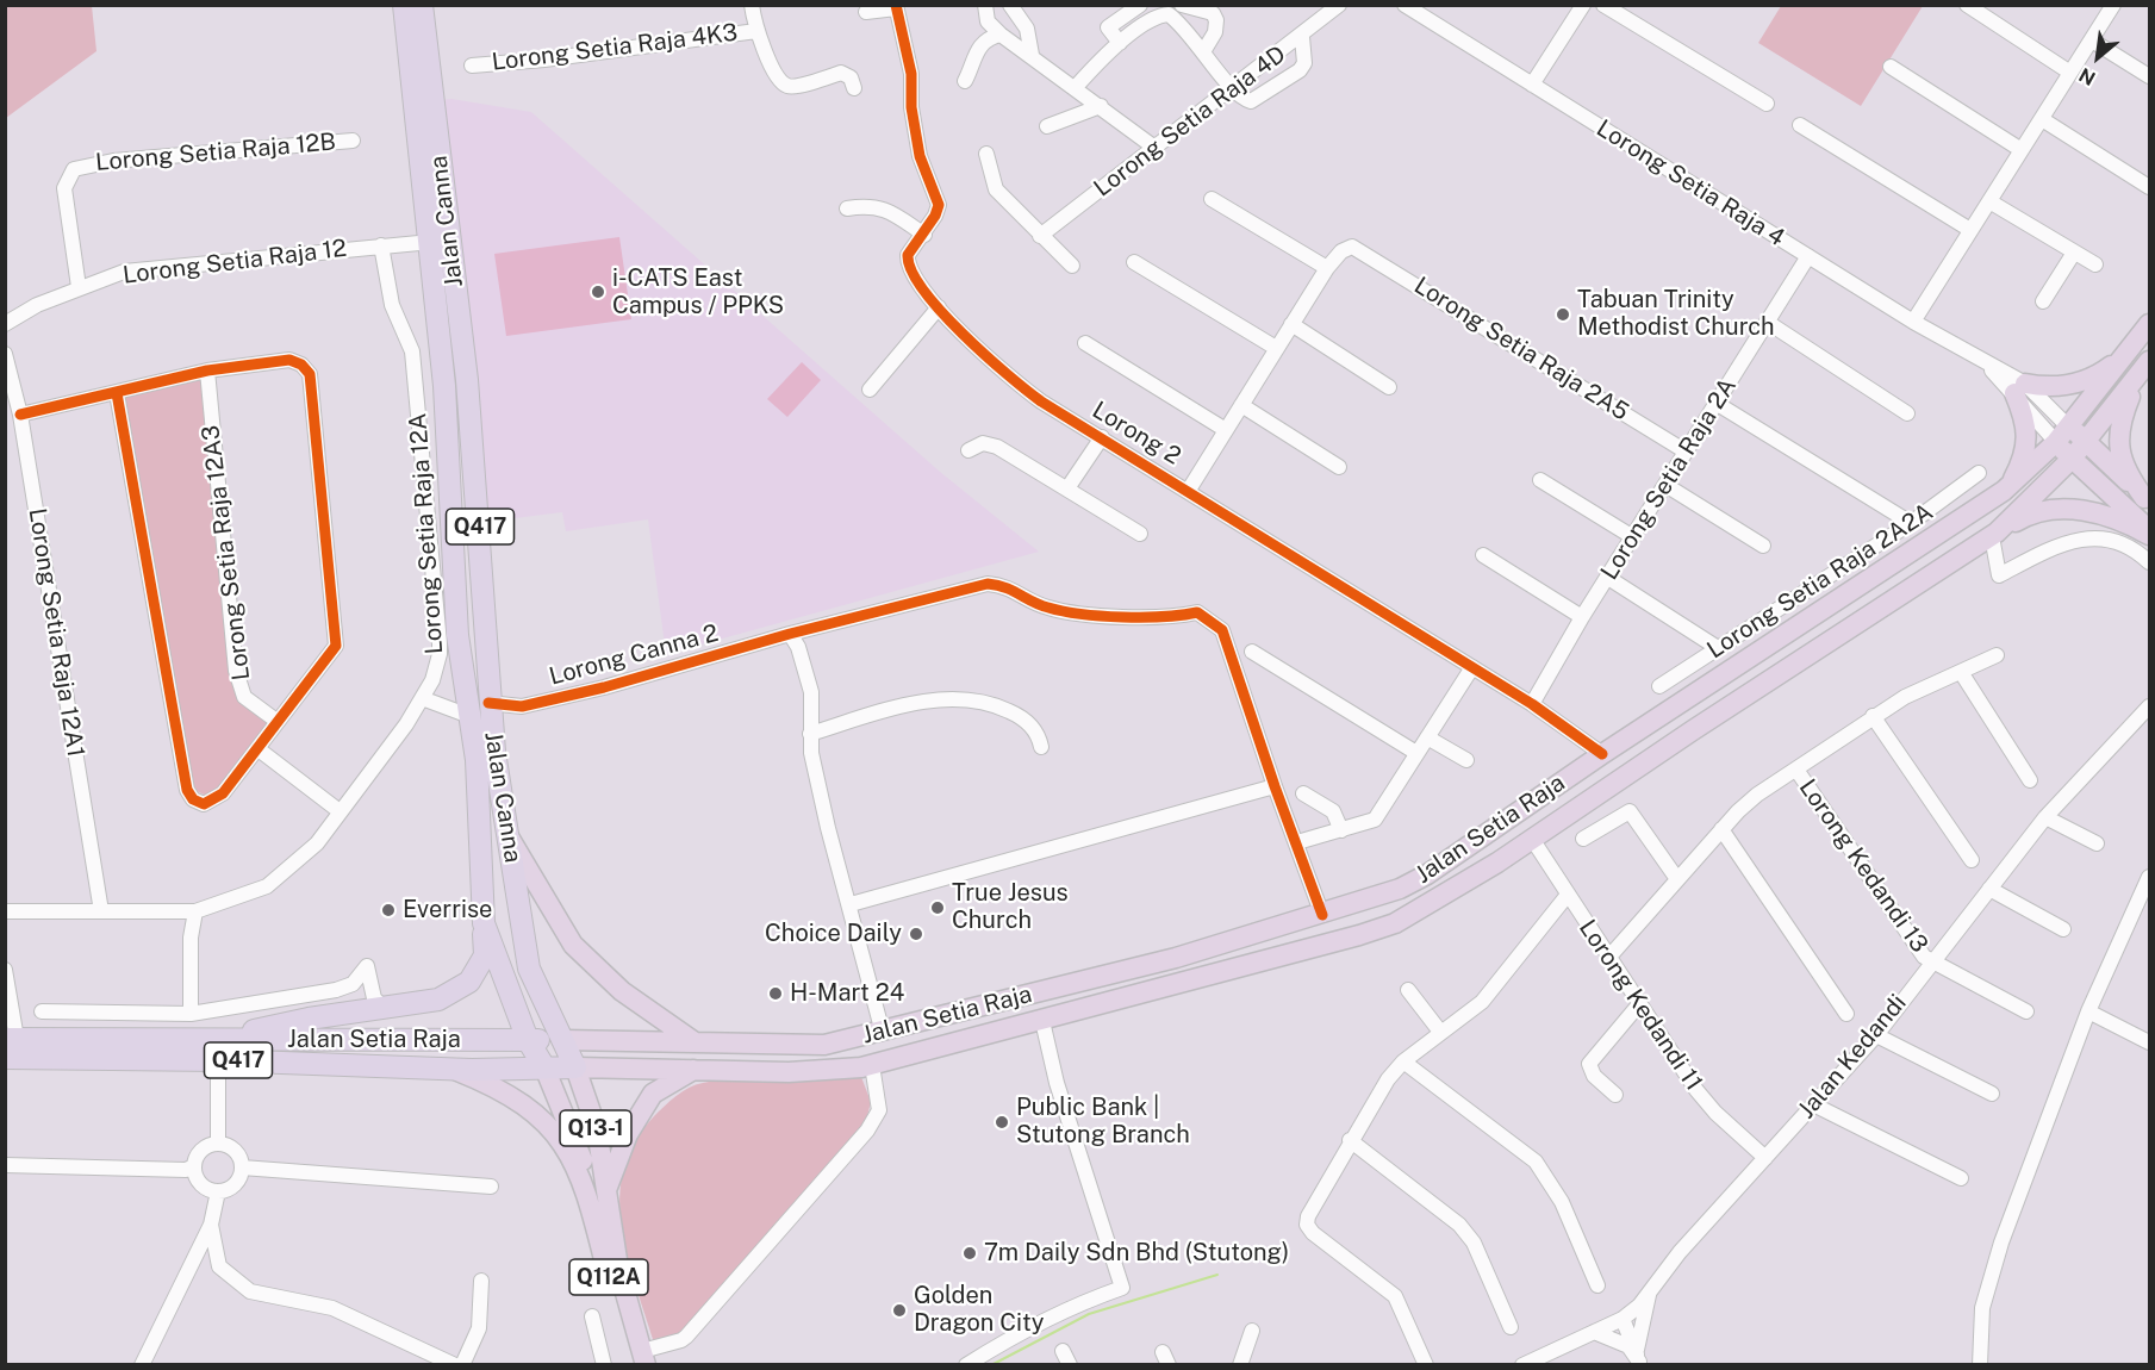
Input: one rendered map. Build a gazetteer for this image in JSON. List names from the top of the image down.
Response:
{
  "streets": {
    "highway": ["Jalan Canna", "Q417", "Jalan Setia Raja"],
    "main road": ["Q13-1"],
    "street": [
      "Lorong Setia Raja 4K3",
      "Lorong Setia Raja 4D",
      "Lorong Setia Raja 12B",
      "Lorong Setia Raja 4",
      "Lorong Setia Raja 12",
      "Lorong Setia Raja 2A5",
      "Lorong 2",
      "Lorong Setia Raja 2A",
      "Lorong Setia Raja 12A",
      "Lorong Setia Raja 12A3",
      "Lorong Setia Raja 2A2A",
      "Lorong Setia Raja 12A1",
      "Lorong Canna 2",
      "Lorong Kedandi 13",
      "Lorong Kedandi 11",
      "Jalan Kedandi"
    ]
  },
  "crossings": [
    ["Lorong Setia Raja 12B", "Lorong Setia Raja 12"],
    ["Lorong Setia Raja 4", "Lorong Setia Raja 2A"],
    ["Lorong Setia Raja 4", "Jalan Setia Raja"],
    ["Jalan Canna", "Lorong Setia Raja 12"],
    ["Jalan Canna", "Q417"],
    ["Jalan Canna", "Lorong Canna 2"],
    ["Jalan Canna", "Jalan Setia Raja"],
    ["Lorong Setia Raja 12", "Lorong Setia Raja 12A"],
    ["Lorong Setia Raja 2A5", "Lorong Setia Raja 2A"],
    ["Lorong 2", "Lorong Setia Raja 2A"],
    ["Lorong 2", "Jalan Setia Raja"],
    ["Q417", "Jalan Setia Raja"],
    ["Lorong Setia Raja 12A", "Lorong Setia Raja 12A1"],
    ["Lorong Canna 2", "Jalan Setia Raja"],
    ["Jalan Setia Raja", "Lorong Kedandi 11"],
    ["Lorong Kedandi 13", "Jalan Kedandi"],
    ["Lorong Kedandi 11", "Jalan Kedandi"]
  ],
  "places": [
    "i-CATS East Campus / PPKS",
    "Tabuan Trinity Methodist Church",
    "True Jesus Church",
    "Everrise",
    "Choice Daily",
    "H-Mart 24",
    "Public Bank | Stutong Branch",
    "7m Daily Sdn Bhd (Stutong)",
    "Golden Dragon City"
  ],
  "north": "bottom left"
}
